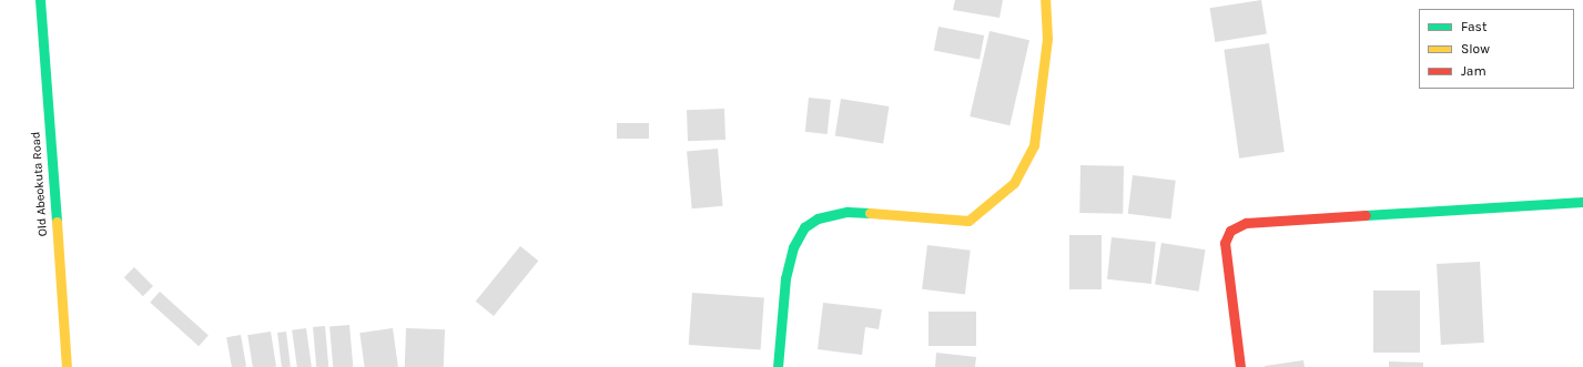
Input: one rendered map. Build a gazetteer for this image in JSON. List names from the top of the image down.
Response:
{
  "streets": {
    "main road": ["Old Abeokuta Road"]
  },
  "legend": ["Fast", "Slow", "Jam"]
}
